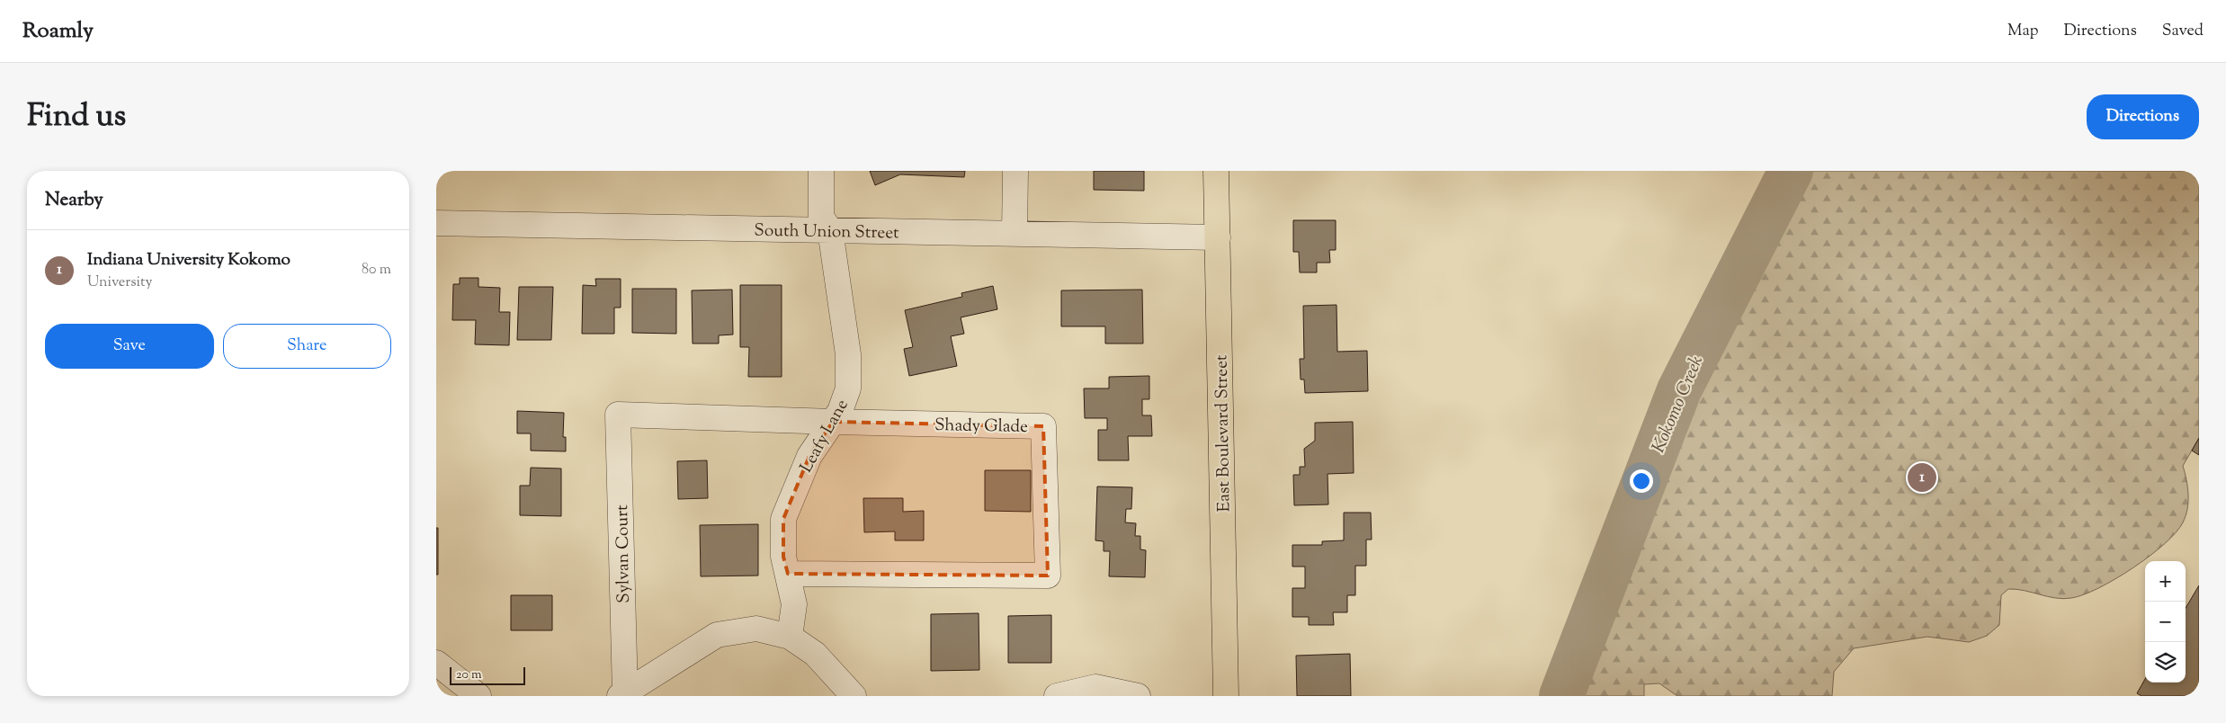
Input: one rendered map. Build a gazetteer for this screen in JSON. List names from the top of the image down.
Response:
{
  "streets": {
    "main road": ["East Boulevard Street"],
    "street": [
      "South Union Street",
      "Shady Glade",
      "Leafy Lane",
      "Sylvan Court"
    ]
  },
  "crossings": [
    ["South Union Street", "East Boulevard Street"],
    ["South Union Street", "Leafy Lane"],
    ["Shady Glade", "Leafy Lane"],
    ["Shady Glade", "Sylvan Court"]
  ],
  "water": ["Kokomo Creek"],
  "scale_bar": "20 m",
  "page": {
    "header": "Roamly",
    "nav": ["Map", "Directions", "Saved"],
    "title": "Find us",
    "buttons": [
      "Directions",
      ["Save", "Share"]
    ],
    "heading": "Nearby",
    "list": [
      {
        "mark": "1",
        "name": "Indiana University Kokomo",
        "note": "University",
        "value": "80 m"
      }
    ],
    "pins": "1",
    "map_buttons": ["+", "−"],
    "scale": "20 m"
  }
}
